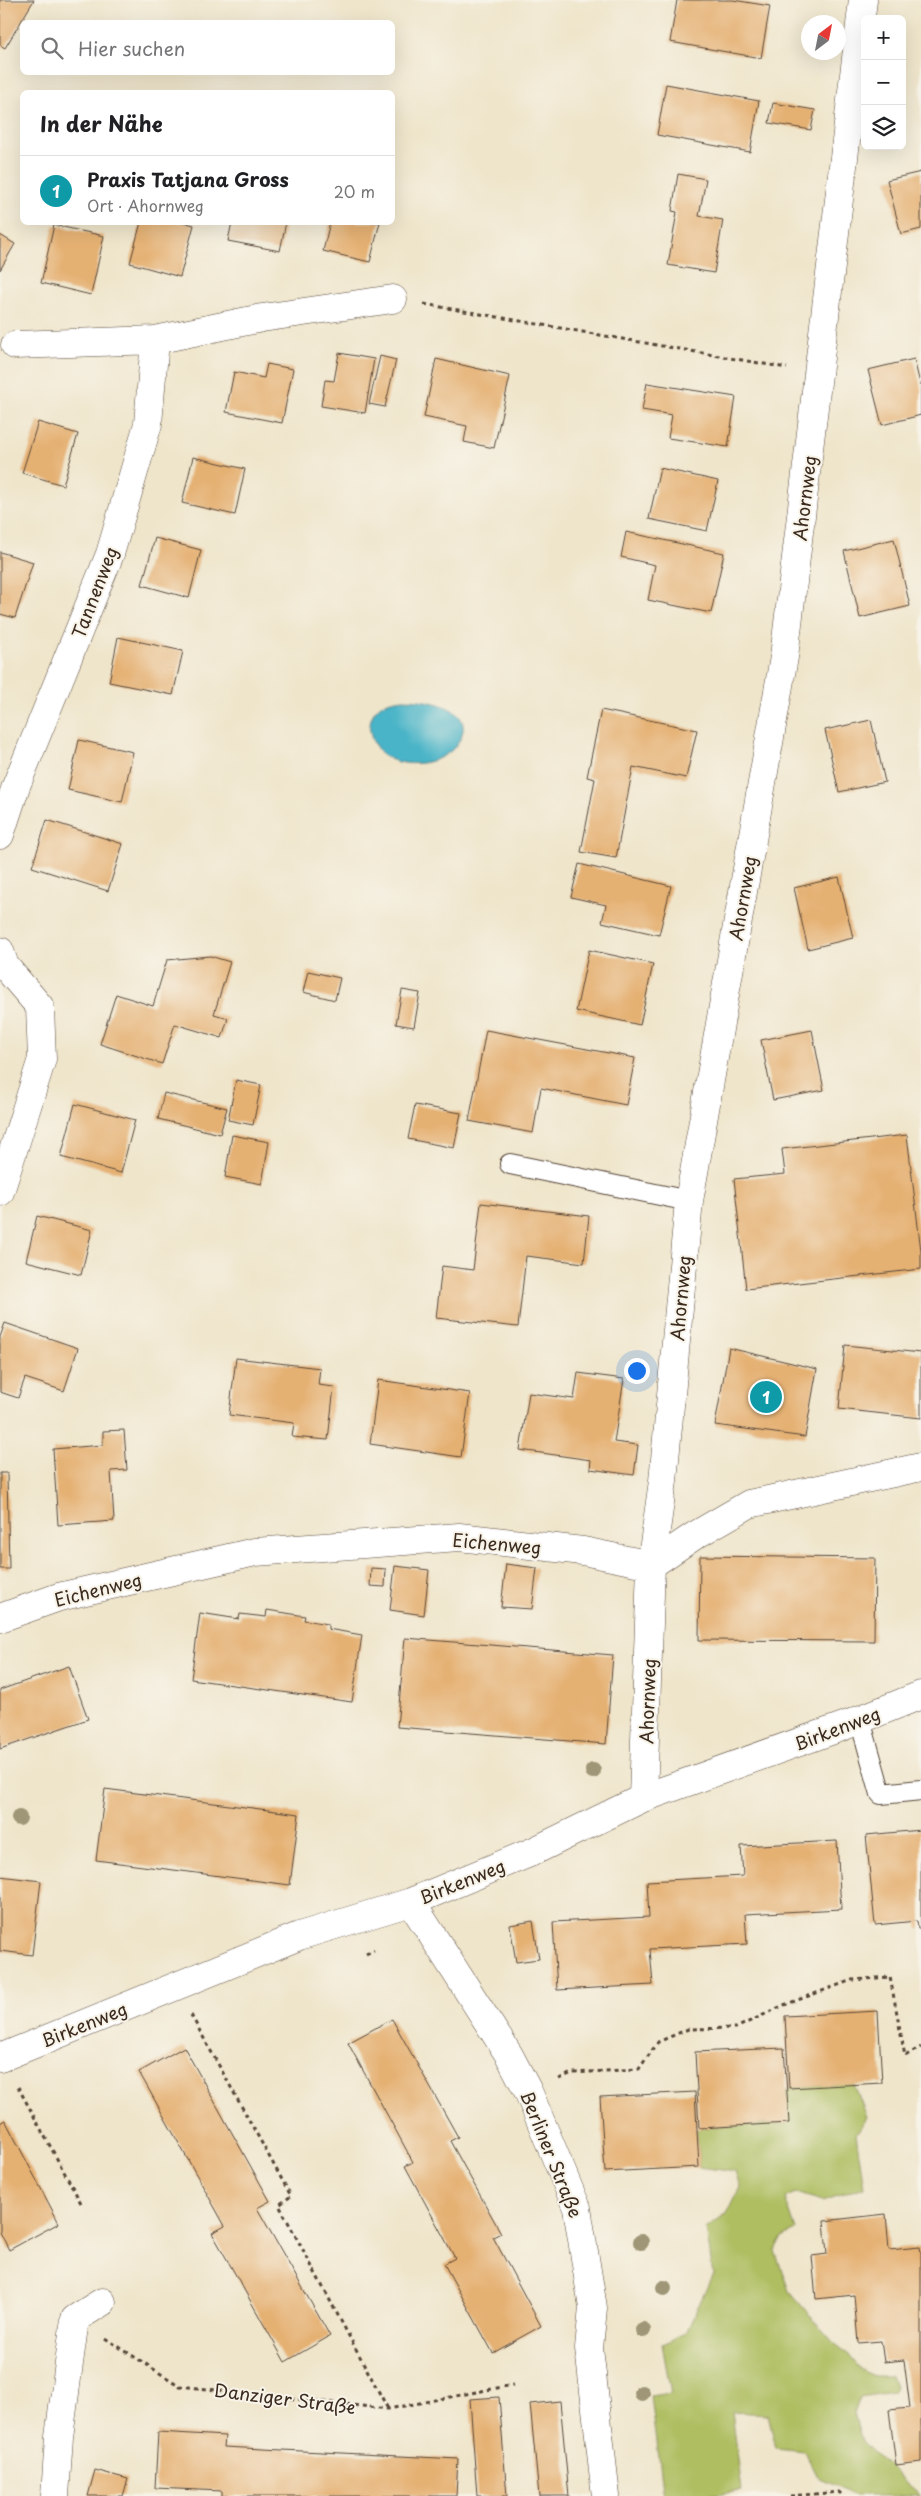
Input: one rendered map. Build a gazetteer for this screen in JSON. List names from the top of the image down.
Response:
{
  "streets": {
    "street": [
      "Ahornweg",
      "Tannenweg",
      "Eichenweg",
      "Birkenweg",
      "Berliner Straße"
    ],
    "path": ["Danziger Straße"]
  },
  "crossings": [
    ["Ahornweg", "Eichenweg"],
    ["Ahornweg", "Birkenweg"],
    ["Birkenweg", "Berliner Straße"]
  ],
  "north": "top right",
  "page": {
    "map_buttons": ["+", "−"],
    "search": "Hier suchen",
    "heading": "In der Nähe",
    "list": [
      {
        "mark": "1",
        "name": "Praxis Tatjana Gross",
        "note": "Ort · Ahornweg",
        "value": "20 m"
      }
    ],
    "pins": "1"
  }
}
